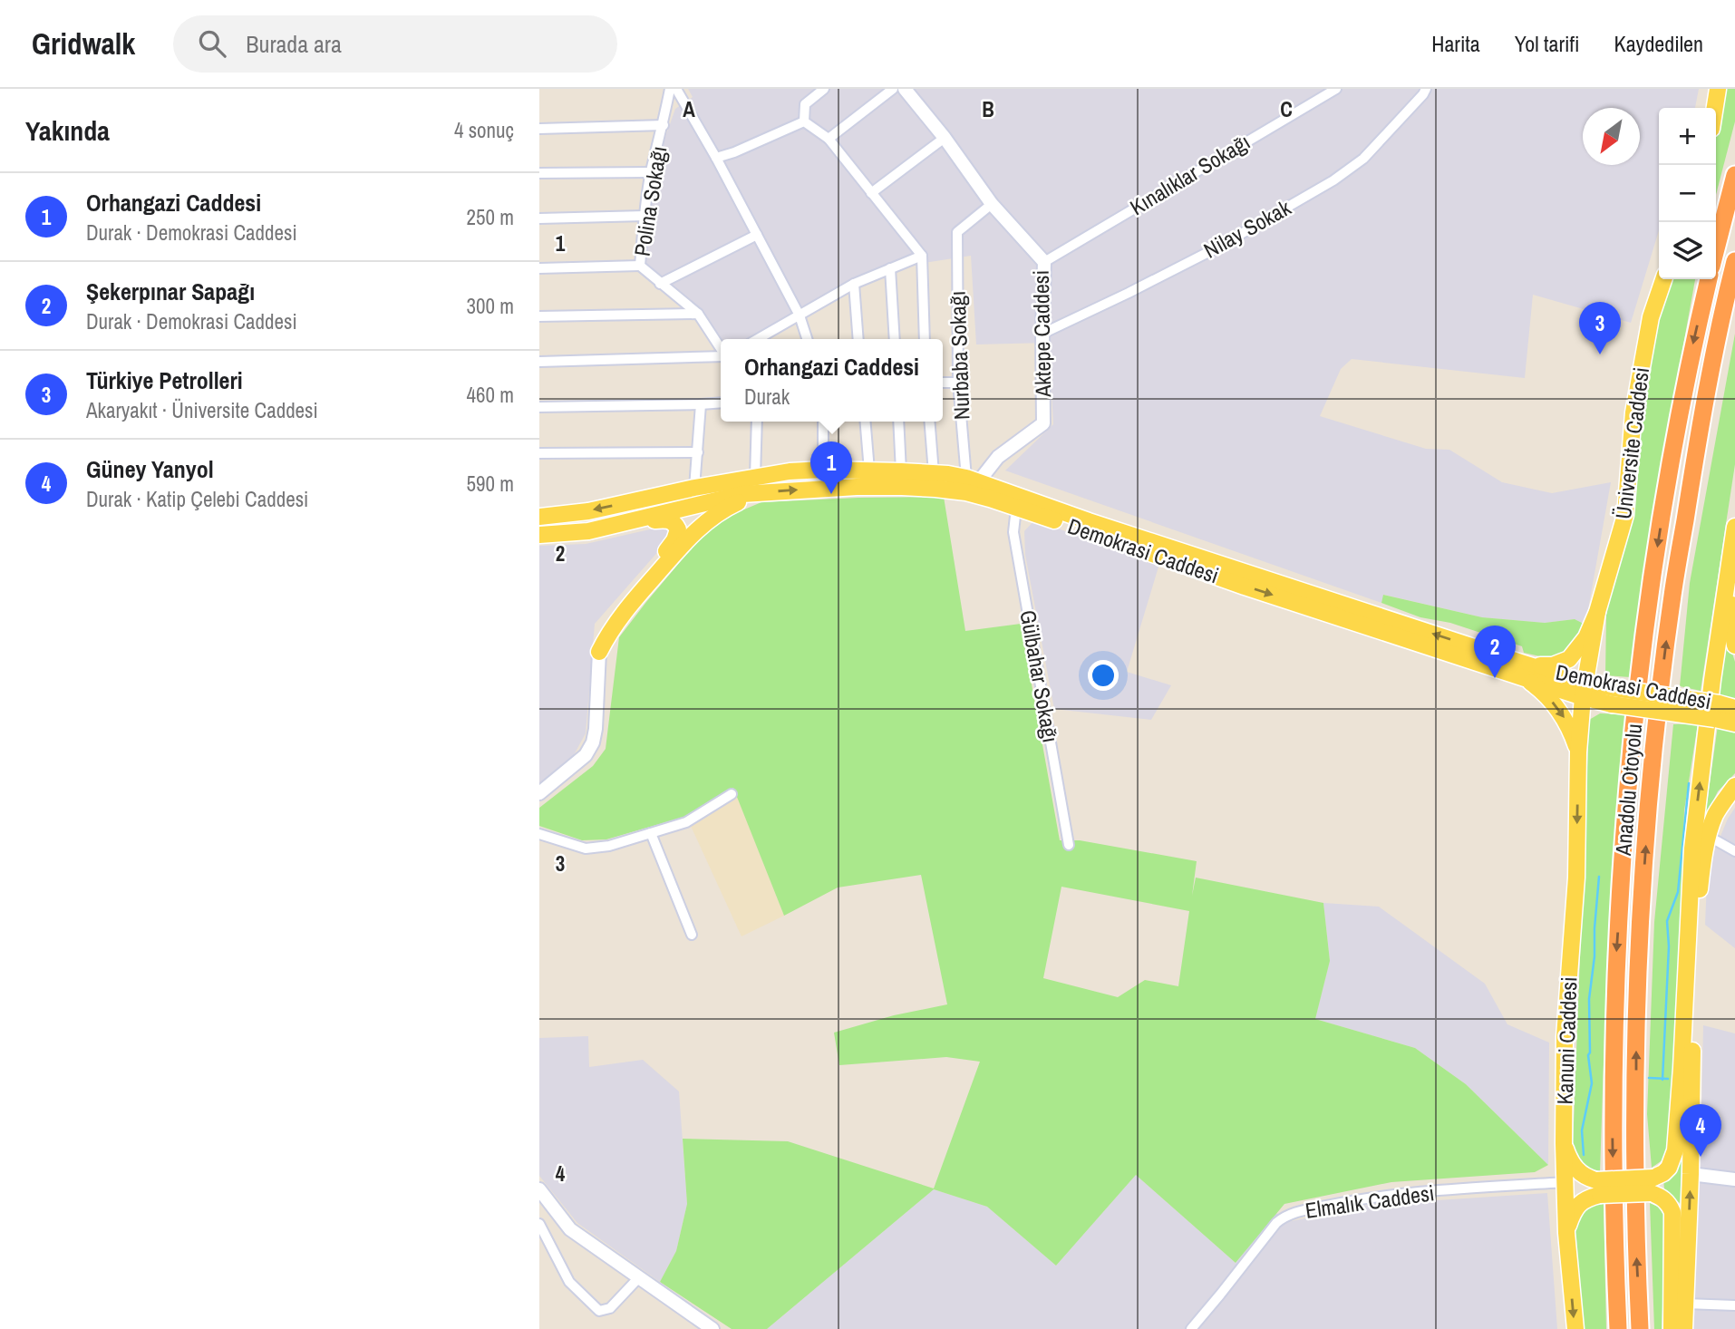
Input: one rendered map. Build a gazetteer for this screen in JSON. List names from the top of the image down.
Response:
{
  "streets": {
    "highway": ["Anadolu Otoyolu"],
    "main road": ["Üniversite Caddesi", "Demokrasi Caddesi", "Kanuni Caddesi"],
    "street": [
      "Kınalıklar Sokağı",
      "Polina Sokağı",
      "Nilay Sokak",
      "Aktepe Caddesi",
      "Nurbaba Sokağı",
      "Gülbahar Sokağı",
      "Elmalık Caddesi"
    ]
  },
  "crossings": [
    ["Kınalıklar Sokağı", "Aktepe Caddesi"],
    ["Nilay Sokak", "Aktepe Caddesi"],
    ["Aktepe Caddesi", "Nurbaba Sokağı"],
    ["Aktepe Caddesi", "Demokrasi Caddesi"],
    ["Nurbaba Sokağı", "Demokrasi Caddesi"],
    ["Üniversite Caddesi", "Kanuni Caddesi"],
    ["Demokrasi Caddesi", "Gülbahar Sokağı"],
    ["Demokrasi Caddesi", "Kanuni Caddesi"],
    ["Kanuni Caddesi", "Elmalık Caddesi"]
  ],
  "north": "bottom left",
  "page": {
    "header": "Gridwalk",
    "search": "Burada ara",
    "nav": ["Harita", "Yol tarifi", "Kaydedilen"],
    "heading": ["Yakında", "4 sonuç"],
    "map_buttons": ["+", "−"],
    "list": [
      {
        "mark": "1",
        "name": "Orhangazi Caddesi",
        "note": "Durak · Demokrasi Caddesi",
        "value": "250 m"
      },
      {
        "mark": "2",
        "name": "Şekerpınar Sapağı",
        "note": "Durak · Demokrasi Caddesi",
        "value": "300 m"
      },
      {
        "mark": "3",
        "name": "Türkiye Petrolleri",
        "note": "Akaryakıt · Üniversite Caddesi",
        "value": "460 m"
      },
      {
        "mark": "4",
        "name": "Güney Yanyol",
        "note": "Durak · Katip Çelebi Caddesi",
        "value": "590 m"
      }
    ],
    "pins": [
      "3",
      "1",
      "2",
      "4"
    ],
    "popup": ["Orhangazi Caddesi", "Durak"]
  },
  "grid": {
    "columns": ["A", "B", "C"],
    "rows": [
      "1",
      "2",
      "3",
      "4"
    ]
  }
}
